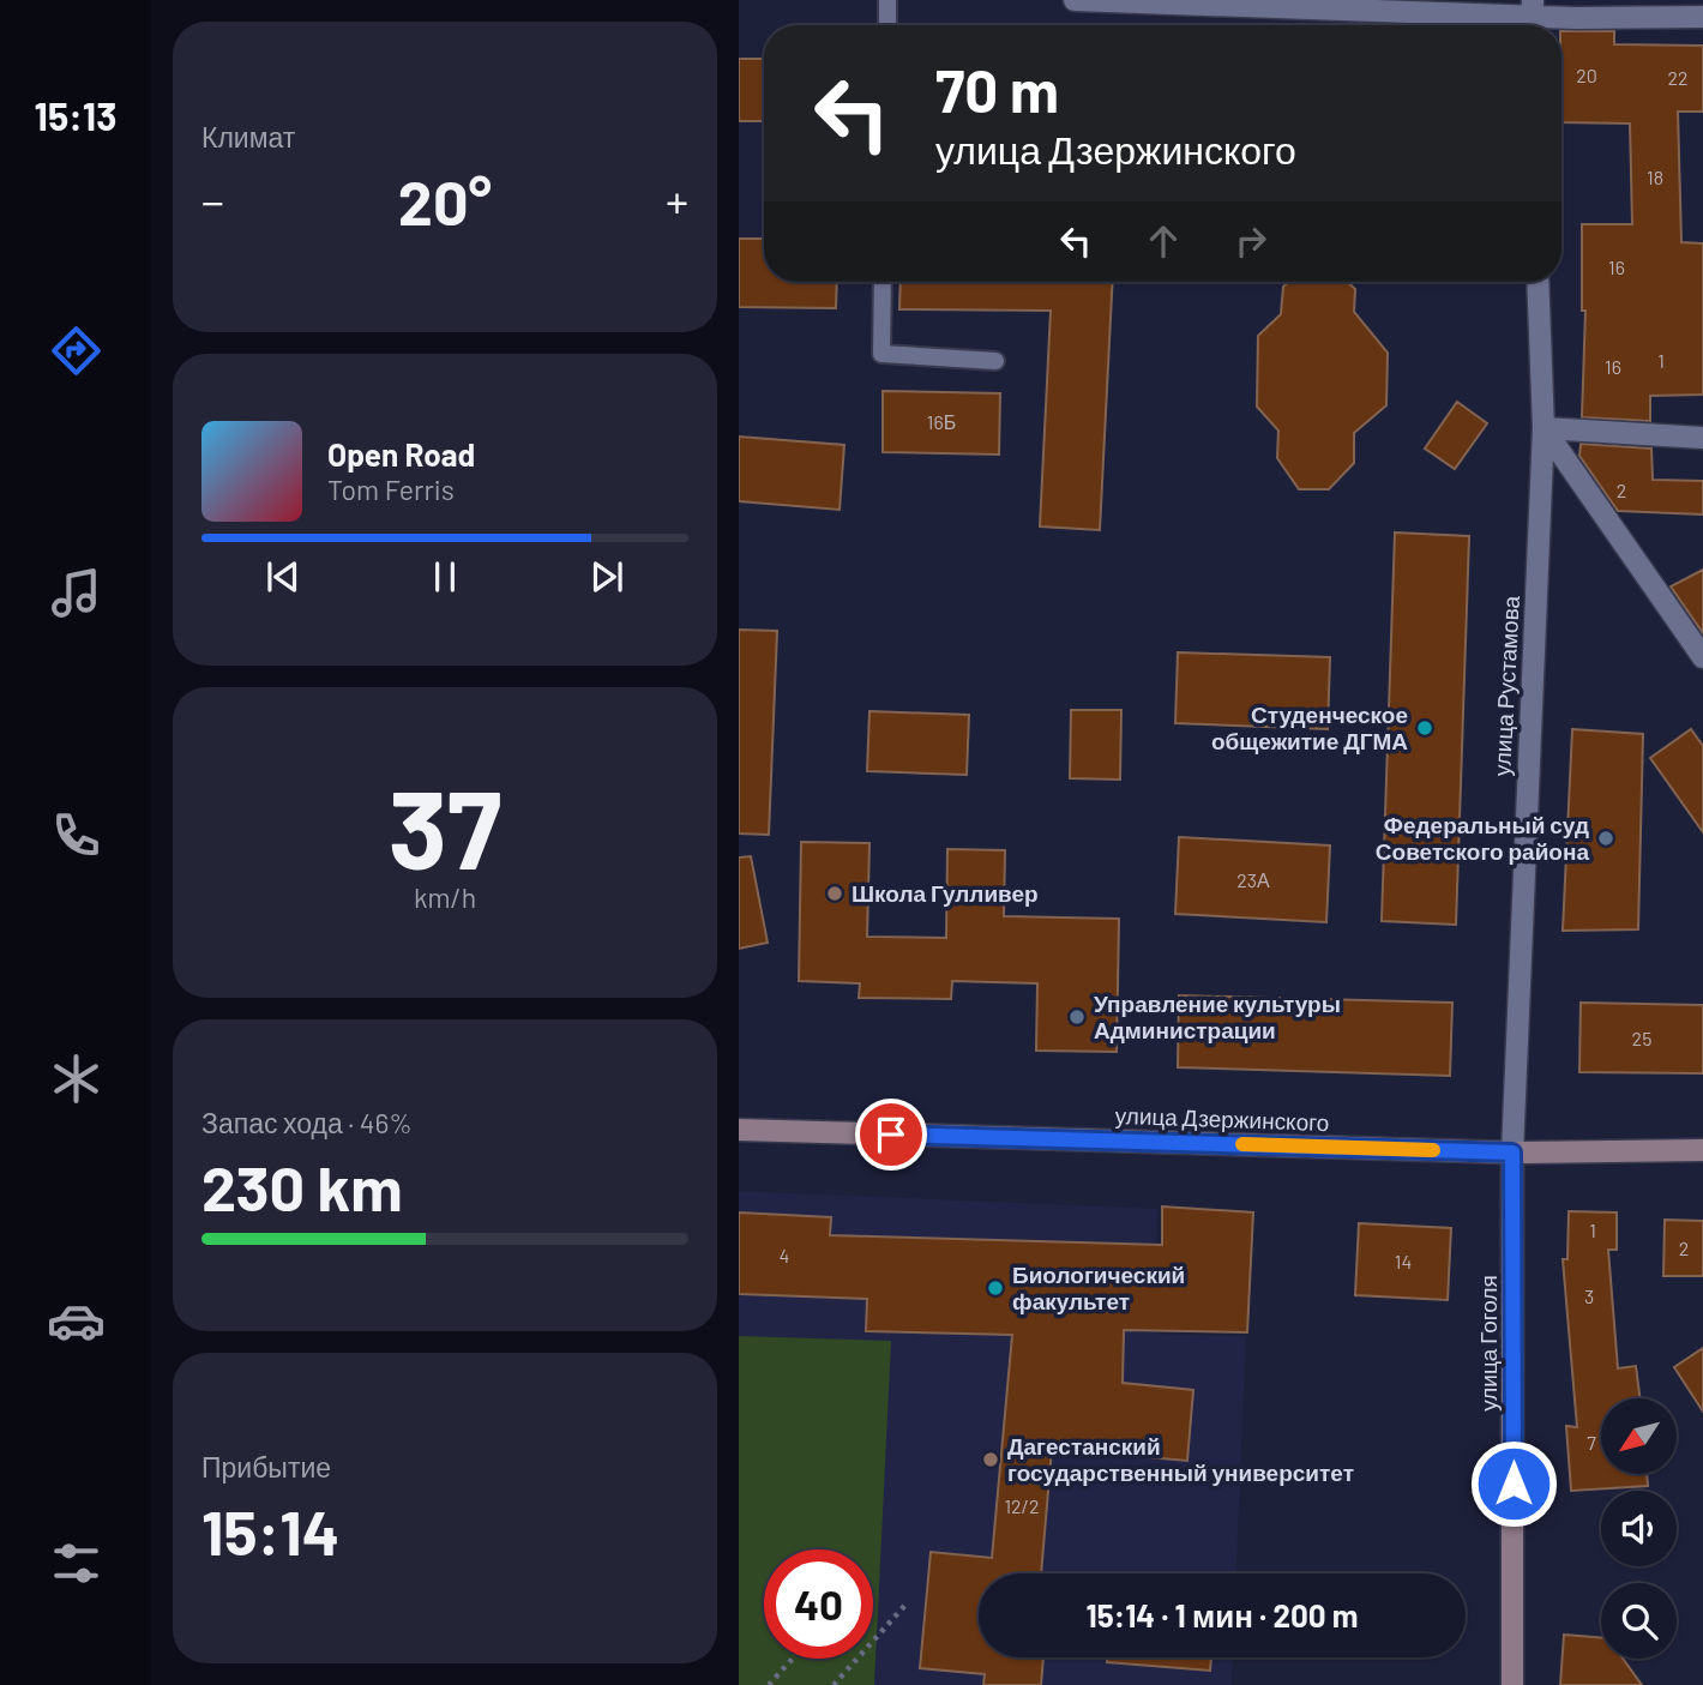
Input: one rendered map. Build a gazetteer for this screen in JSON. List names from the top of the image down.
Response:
{
  "streets": {
    "street": ["улица Рустамова", "улица Дзержинского", "улица Гоголя"]
  },
  "crossings": [
    ["улица Рустамова", "улица Дзержинского"],
    ["улица Рустамова", "улица Гоголя"],
    ["улица Дзержинского", "улица Гоголя"]
  ],
  "places": [
    "Студенческое общежитие ДГМА",
    "Федеральный суд Советского района",
    "Школа Гулливер",
    "Управление культуры Администрации",
    "Биологический факультет",
    "Дагестанский государственный университет"
  ],
  "house_numbers": [
    "20",
    "22",
    "18",
    "16",
    "1",
    "16",
    "16Б",
    "2",
    "23А",
    "25",
    "1",
    "2",
    "4",
    "14",
    "3",
    "7",
    "12/2"
  ],
  "north": "bottom left",
  "page": {
    "tabs": "15:13",
    "tile": [
      "Климат",
      ["37", "km/h"],
      ["Запас хода · 46%", "230 km"],
      ["Прибытие", "15:14"]
    ],
    "turn": ["70 m", "улица Дзержинского"],
    "heat": ["−", "20°", "+"],
    "song": ["Open Road", "Tom Ferris"],
    "limit": "40",
    "trip": "15:14 · 1 мин · 200 m"
  }
}
